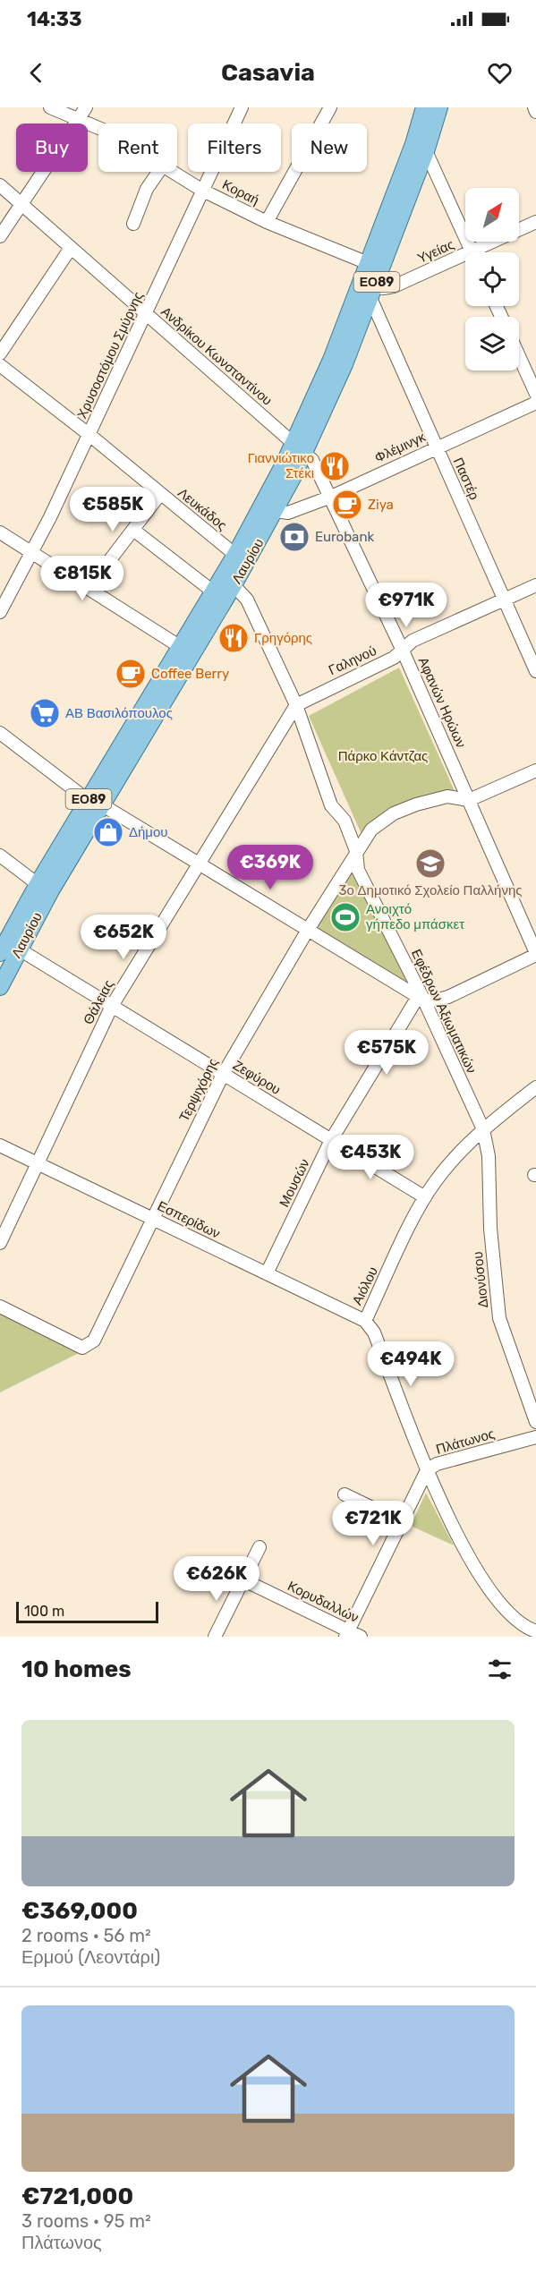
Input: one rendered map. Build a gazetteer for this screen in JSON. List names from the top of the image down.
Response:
{
  "streets": {
    "main road": ["ΕΟ89", "Λαυρίου"],
    "street": [
      "Κοραή",
      "Υγείας",
      "Χρυσοστόμου Σμύρνης",
      "Ανδρίκου Κωνσταντίνου",
      "Φλέμινγκ",
      "Παστέρ",
      "Λευκάδος",
      "Γαληνού",
      "Αφανών Ηρώων",
      "Θάλειας",
      "Εφέδρων Αξιωματικών",
      "Ζεφύρου",
      "Τερψιχόρης",
      "Μουσών",
      "Εσπερίδων",
      "Διονύσου",
      "Αιόλου",
      "Πλάτωνος",
      "Κορυδαλλών"
    ]
  },
  "crossings": [
    ["Κοραή", "Χρυσοστόμου Σμύρνης"],
    ["Κοραή", "Λαυρίου"],
    ["Υγείας", "Παστέρ"],
    ["Υγείας", "Λαυρίου"],
    ["Χρυσοστόμου Σμύρνης", "Ανδρίκου Κωνσταντίνου"],
    ["Χρυσοστόμου Σμύρνης", "Λευκάδος"],
    ["Ανδρίκου Κωνσταντίνου", "Λαυρίου"],
    ["Ανδρίκου Κωνσταντίνου", "Αφανών Ηρώων"],
    ["Φλέμινγκ", "Παστέρ"],
    ["Φλέμινγκ", "Λαυρίου"],
    ["Φλέμινγκ", "Αφανών Ηρώων"],
    ["Παστέρ", "Λαυρίου"],
    ["Παστέρ", "Γαληνού"],
    ["Λευκάδος", "Λαυρίου"],
    ["Λαυρίου", "Αφανών Ηρώων"],
    ["Λαυρίου", "Εφέδρων Αξιωματικών"],
    ["Λαυρίου", "Ζεφύρου"],
    ["Γαληνού", "Αφανών Ηρώων"],
    ["Γαληνού", "Θάλειας"],
    ["Γαληνού", "Εφέδρων Αξιωματικών"],
    ["Αφανών Ηρώων", "Τερψιχόρης"],
    ["Θάλειας", "Εφέδρων Αξιωματικών"],
    ["Θάλειας", "Ζεφύρου"],
    ["Θάλειας", "Εσπερίδων"],
    ["Εφέδρων Αξιωματικών", "Τερψιχόρης"],
    ["Εφέδρων Αξιωματικών", "Μουσών"],
    ["Εφέδρων Αξιωματικών", "Διονύσου"],
    ["Εφέδρων Αξιωματικών", "Αιόλου"],
    ["Ζεφύρου", "Τερψιχόρης"],
    ["Ζεφύρου", "Μουσών"],
    ["Ζεφύρου", "Αιόλου"],
    ["Τερψιχόρης", "Εσπερίδων"],
    ["Μουσών", "Εσπερίδων"],
    ["Εσπερίδων", "Αιόλου"],
    ["Διονύσου", "Αιόλου"],
    ["Αιόλου", "Πλάτωνος"],
    ["Πλάτωνος", "Κορυδαλλών"]
  ],
  "parks": ["Πάρκο Κάντζας"],
  "places": {
    "restaurant": ["Γιαννιώτικο Στέκι", "Γρηγόρης"],
    "cafe": ["Ziya", "Coffee Berry"],
    "bank": ["Eurobank"],
    "supermarket": ["ΑΒ Βασιλόπουλος"],
    "shop": ["Δήμου"],
    "school or university": ["3ο Δημοτικό Σχολείο Παλλήνης"],
    "sports": ["Ανοιχτό γήπεδο μπάσκετ"]
  },
  "scale_bar": "100 m",
  "north": "top right",
  "page": {
    "status": "14:33",
    "header": "Casavia",
    "chip": [
      "Buy",
      "Rent",
      "Filters",
      "New"
    ],
    "price": [
      "€585K",
      "€815K",
      "€971K",
      "€369K",
      "€652K",
      "€575K",
      "€453K",
      "€494K",
      "€721K",
      "€626K"
    ],
    "scale": "100 m",
    "heading": "10 homes",
    "list": [
      {
        "name": "€369,000",
        "note": "2 rooms · 56 m² · Ερμού (Λεοντάρι)"
      },
      {
        "name": "€721,000",
        "note": "3 rooms · 95 m² · Πλάτωνος"
      }
    ]
  }
}
